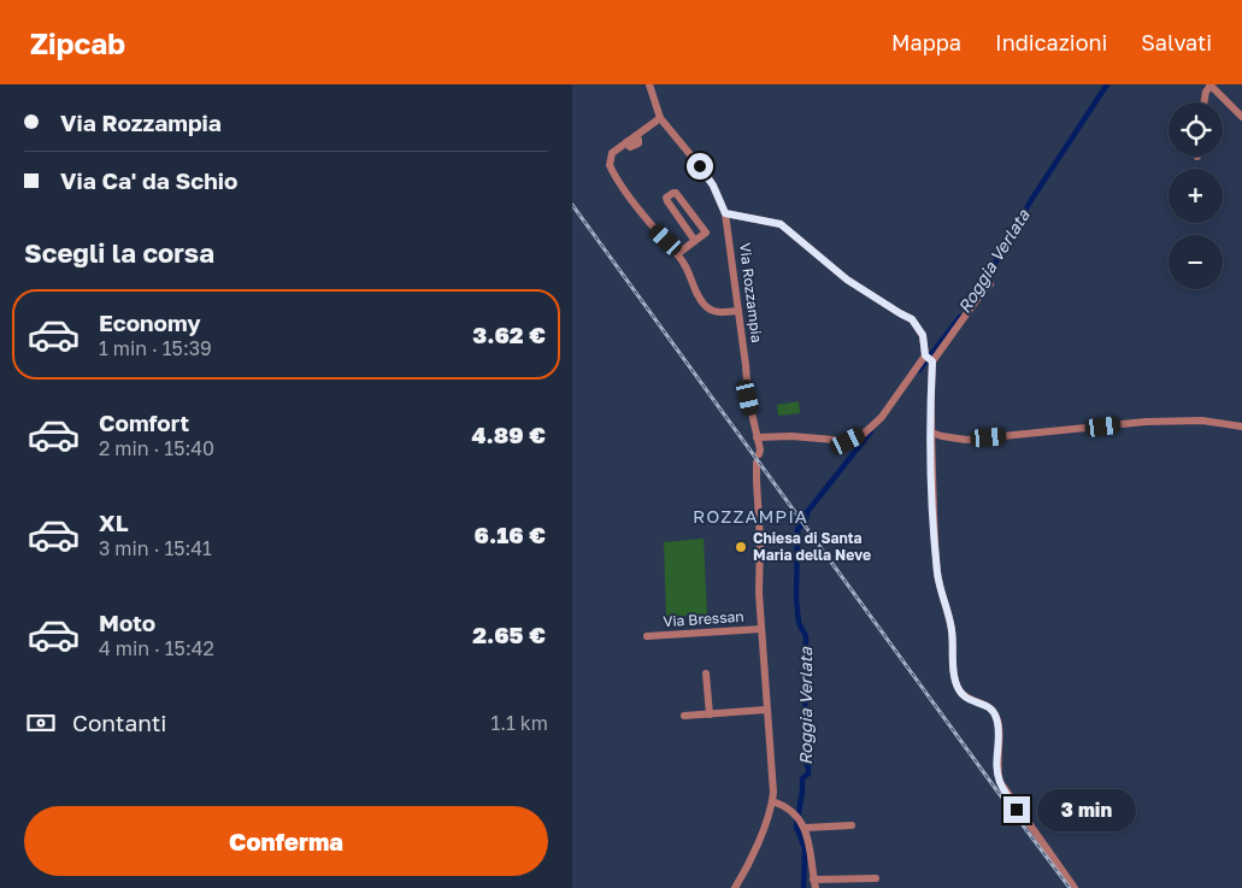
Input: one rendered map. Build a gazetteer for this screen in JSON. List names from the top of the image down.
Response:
{
  "streets": {
    "street": ["Via Rozzampia", "Via Bressan"]
  },
  "crossings": [
    ["Via Rozzampia", "Via Bressan"]
  ],
  "districts": ["ROZZAMPIA"],
  "water": ["Roggia Verlata"],
  "places": ["Chiesa di Santa Maria della Neve"],
  "page": {
    "header": "Zipcab",
    "nav": ["Mappa", "Indicazioni", "Salvati"],
    "banner": ["Via Rozzampia", "Via Ca' da Schio"],
    "map_buttons": ["+", "−"],
    "heading": "Scegli la corsa",
    "list": [
      {
        "name": "Economy",
        "note": "1 min · 15:39",
        "value": "3.62 €"
      },
      {
        "name": "Comfort",
        "note": "2 min · 15:40",
        "value": "4.89 €"
      },
      {
        "name": "XL",
        "note": "3 min · 15:41",
        "value": "6.16 €"
      },
      {
        "name": "Moto",
        "note": "4 min · 15:42",
        "value": "2.65 €"
      }
    ],
    "pay": ["Contanti", "1.1 km"],
    "bubble": "3 min",
    "buttons": "Conferma"
  }
}
